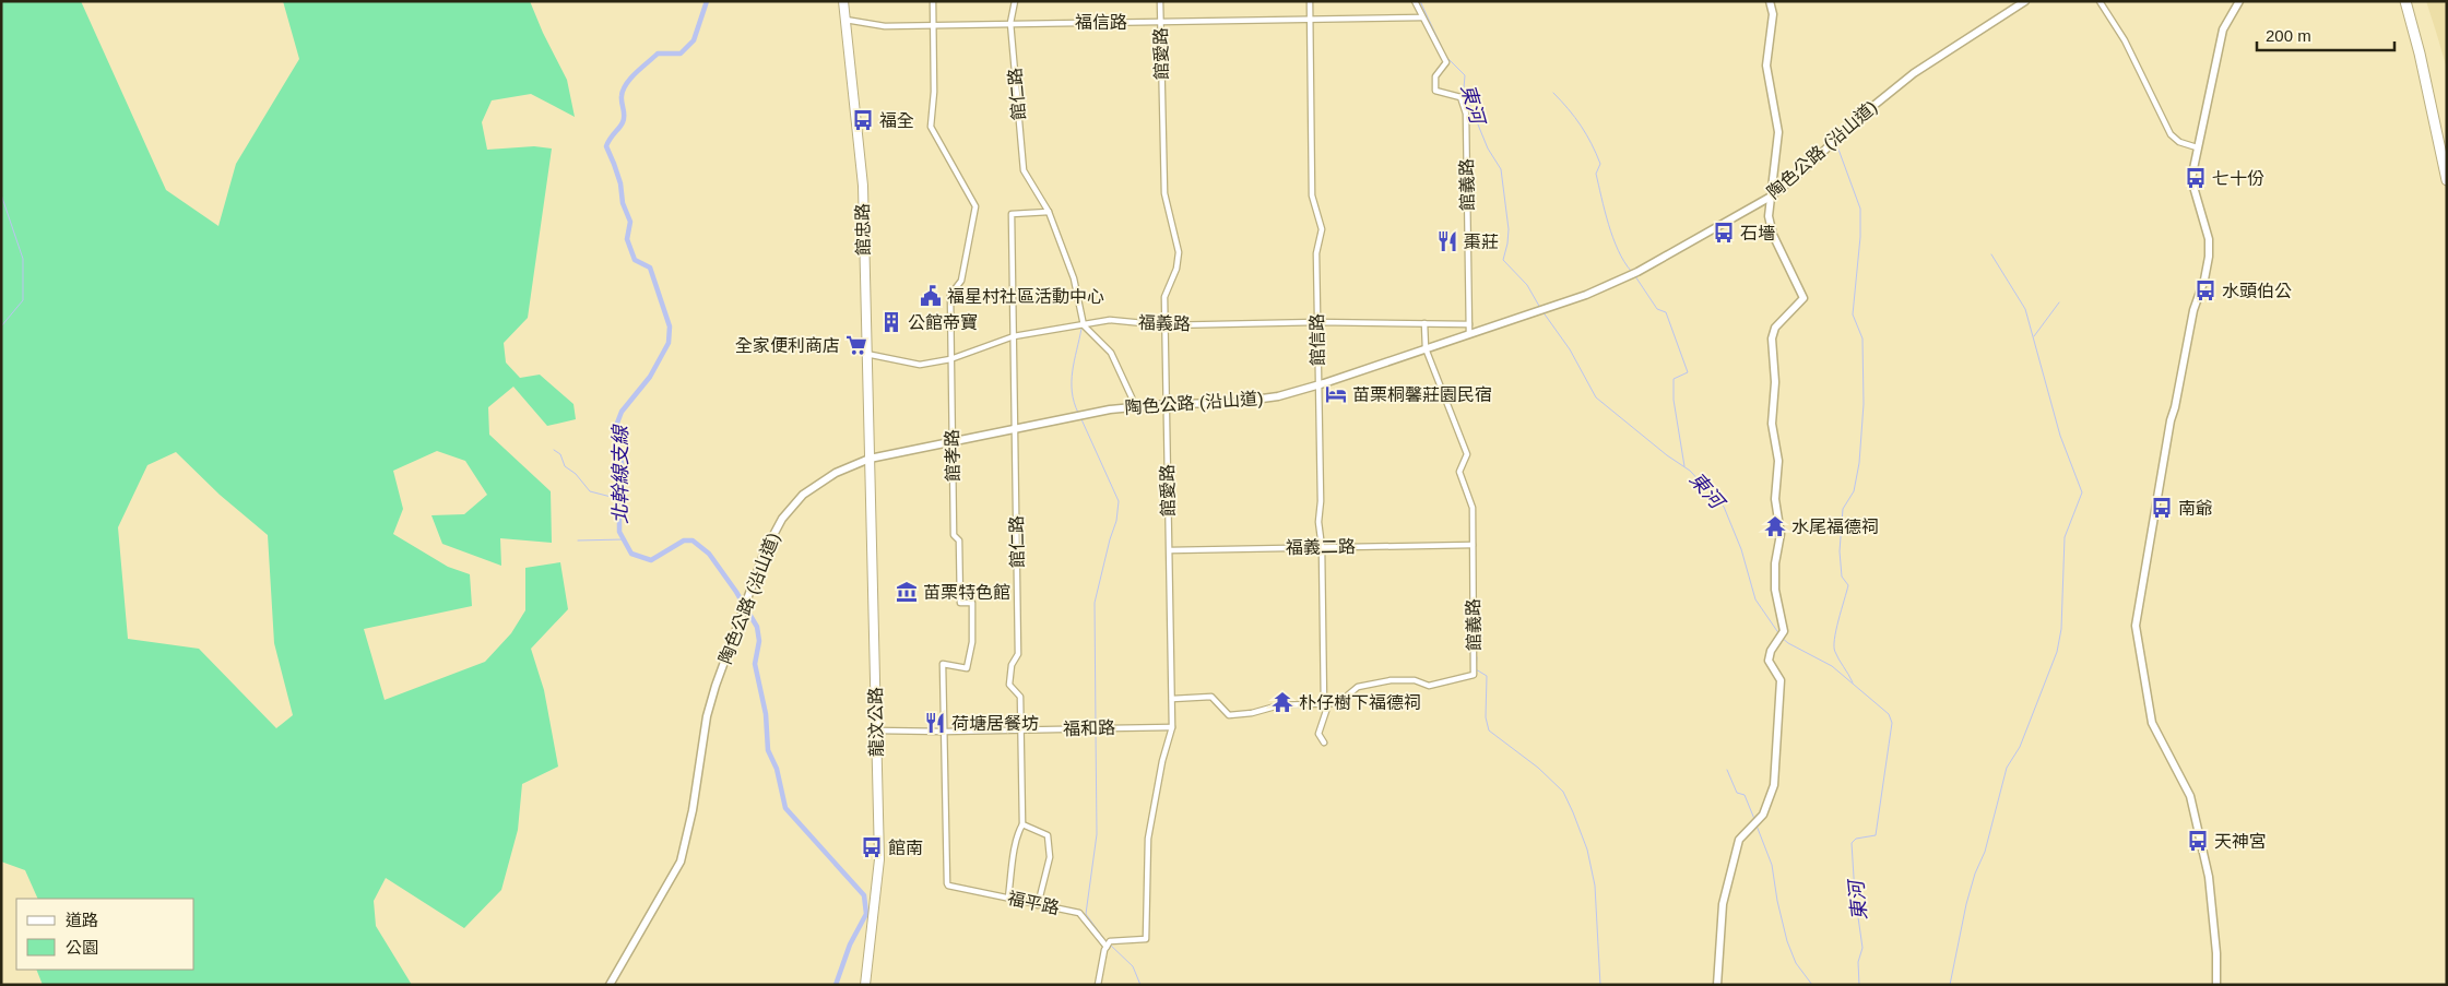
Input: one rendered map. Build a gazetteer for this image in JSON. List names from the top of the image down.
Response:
{
  "streets": {
    "main road": ["館忠路", "龍汶公路"],
    "street": [
      "福信路",
      "館愛路",
      "館仁路",
      "陶色公路 (沿山道)",
      "館義路",
      "福義路",
      "館信路",
      "館孝路",
      "福義二路",
      "福和路",
      "福平路"
    ]
  },
  "crossings": [
    ["福信路", "館愛路"],
    ["福信路", "館仁路"],
    ["福信路", "館義路"],
    ["福信路", "館忠路"],
    ["福信路", "館信路"],
    ["福信路", "館孝路"],
    ["館愛路", "陶色公路 (沿山道)"],
    ["館愛路", "福義路"],
    ["館愛路", "福義二路"],
    ["館愛路", "福和路"],
    ["館愛路", "福平路"],
    ["館仁路", "陶色公路 (沿山道)"],
    ["館仁路", "福義路"],
    ["館仁路", "福和路"],
    ["館仁路", "福平路"],
    ["陶色公路 (沿山道)", "館義路"],
    ["陶色公路 (沿山道)", "館忠路"],
    ["陶色公路 (沿山道)", "館信路"],
    ["陶色公路 (沿山道)", "館孝路"],
    ["陶色公路 (沿山道)", "龍汶公路"],
    ["館義路", "福義路"],
    ["館義路", "館信路"],
    ["館義路", "福義二路"],
    ["館忠路", "福義路"],
    ["館忠路", "龍汶公路"],
    ["福義路", "館信路"],
    ["福義路", "館孝路"],
    ["館信路", "福義二路"],
    ["館孝路", "福和路"],
    ["館孝路", "福平路"],
    ["龍汶公路", "福和路"]
  ],
  "water": ["東河", "北幹線支線"],
  "places": {
    "bus stop": [
      "福全",
      "七十份",
      "石墻",
      "水頭伯公",
      "南爺",
      "天神宮",
      "館南"
    ],
    "restaurant": ["棗莊", "荷塘居餐坊"],
    "public building": ["福星村社區活動中心"],
    "building": ["公館帝寶"],
    "supermarket": ["全家便利商店"],
    "hotel": ["苗栗桐馨莊園民宿"],
    "temple": ["水尾福德祠", "朴仔樹下福德祠"],
    "museum": ["苗栗特色館"]
  },
  "legend": ["道路", "公園"],
  "scale_bar": "200 m"
}
